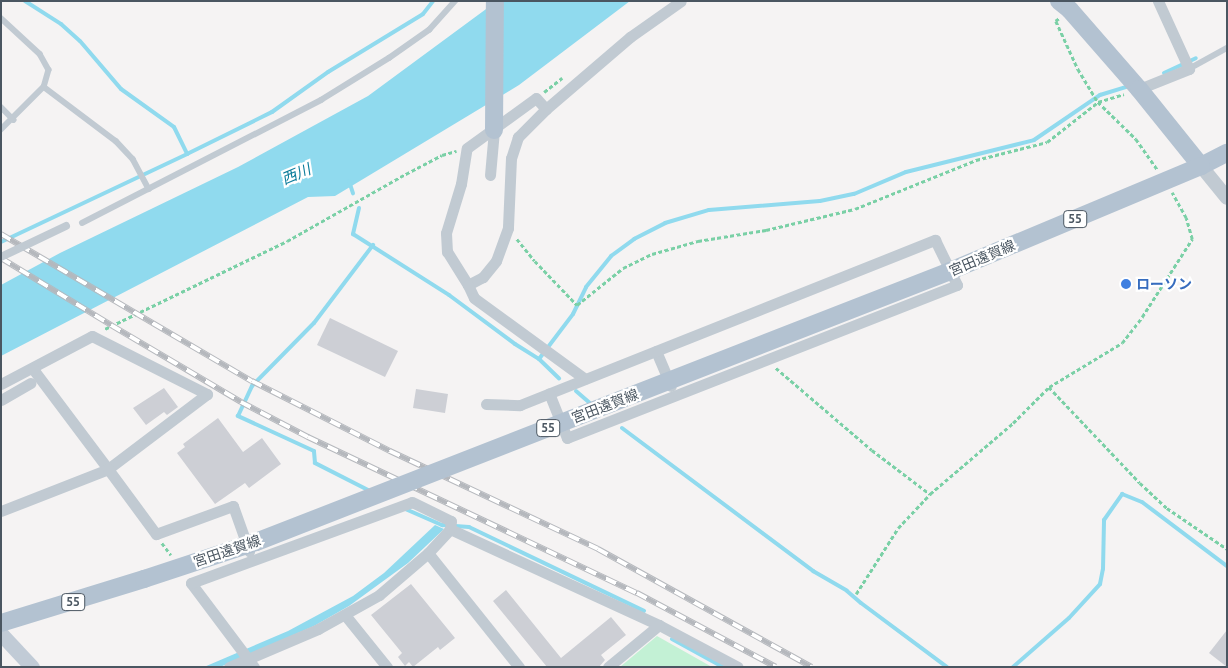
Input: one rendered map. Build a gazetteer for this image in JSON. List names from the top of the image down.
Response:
{
  "streets": {
    "main road": ["55", "宮田遠賀線"]
  },
  "water": ["西川"],
  "places": ["ローソン"]
}
